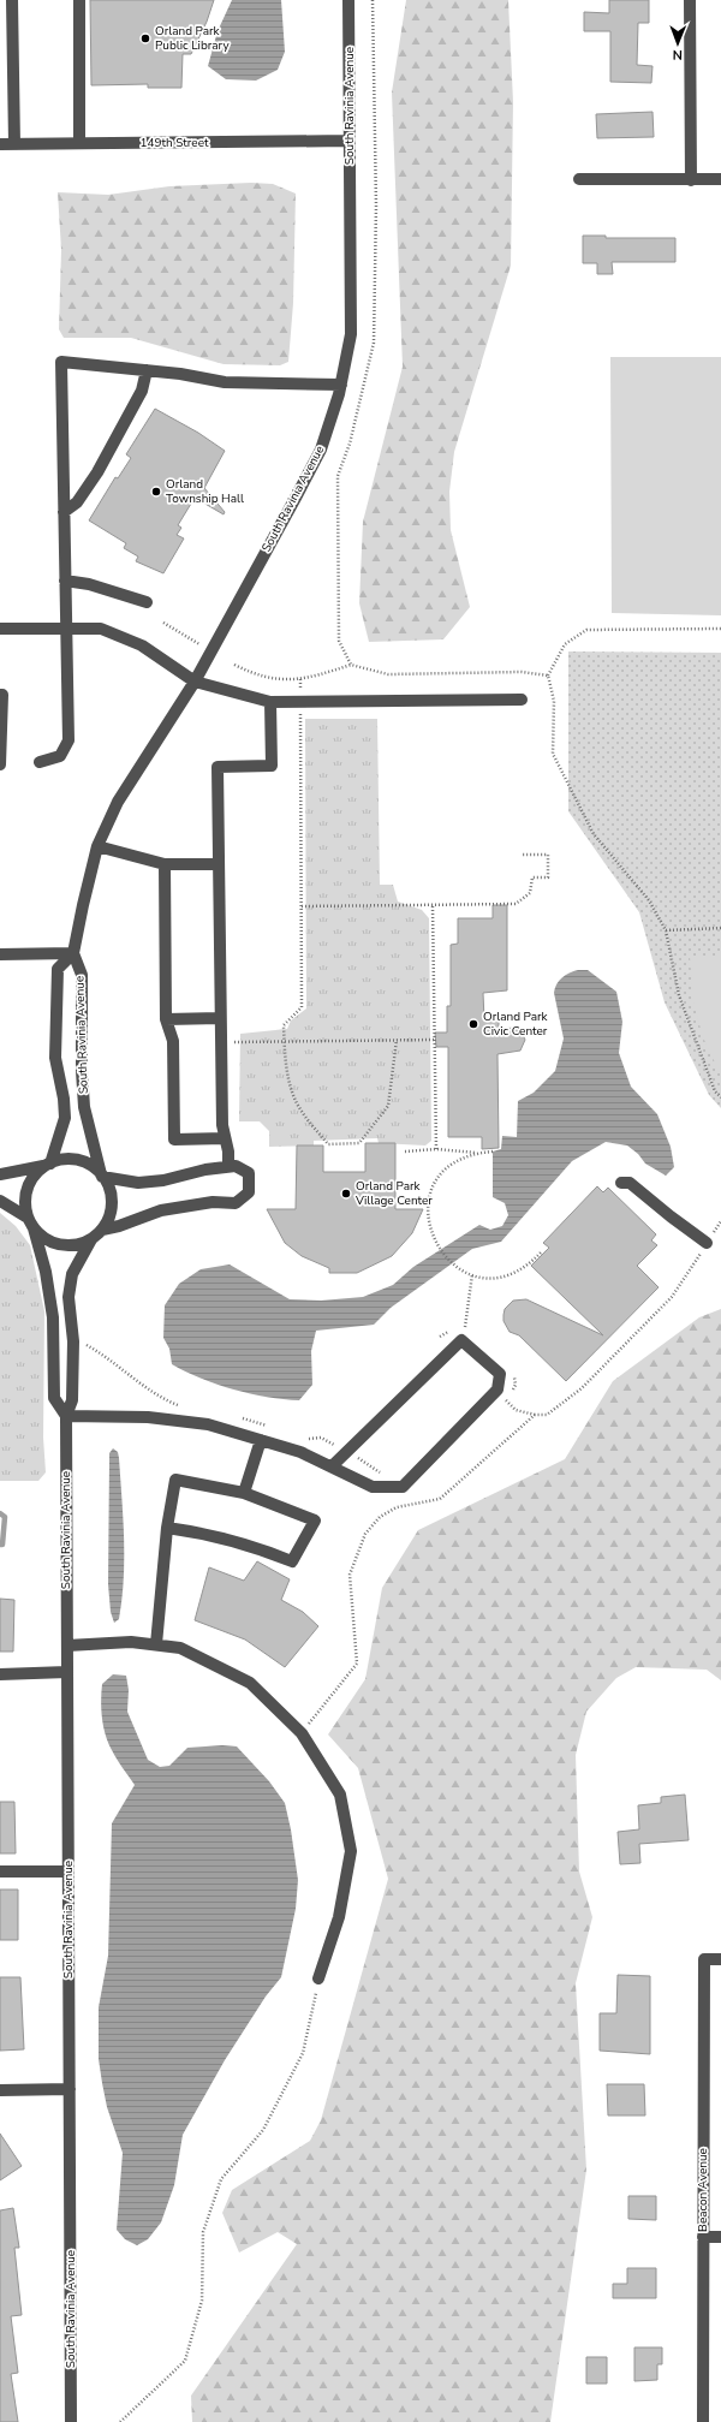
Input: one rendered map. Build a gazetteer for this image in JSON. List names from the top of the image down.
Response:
{
  "streets": {
    "street": ["South Ravinia Avenue", "149th Street", "Beacon Avenue"]
  },
  "crossings": [
    ["South Ravinia Avenue", "149th Street"]
  ],
  "places": [
    "Orland Park Public Library",
    "Orland Township Hall",
    "Orland Park Civic Center",
    "Orland Park Village Center"
  ],
  "north": "bottom"
}
